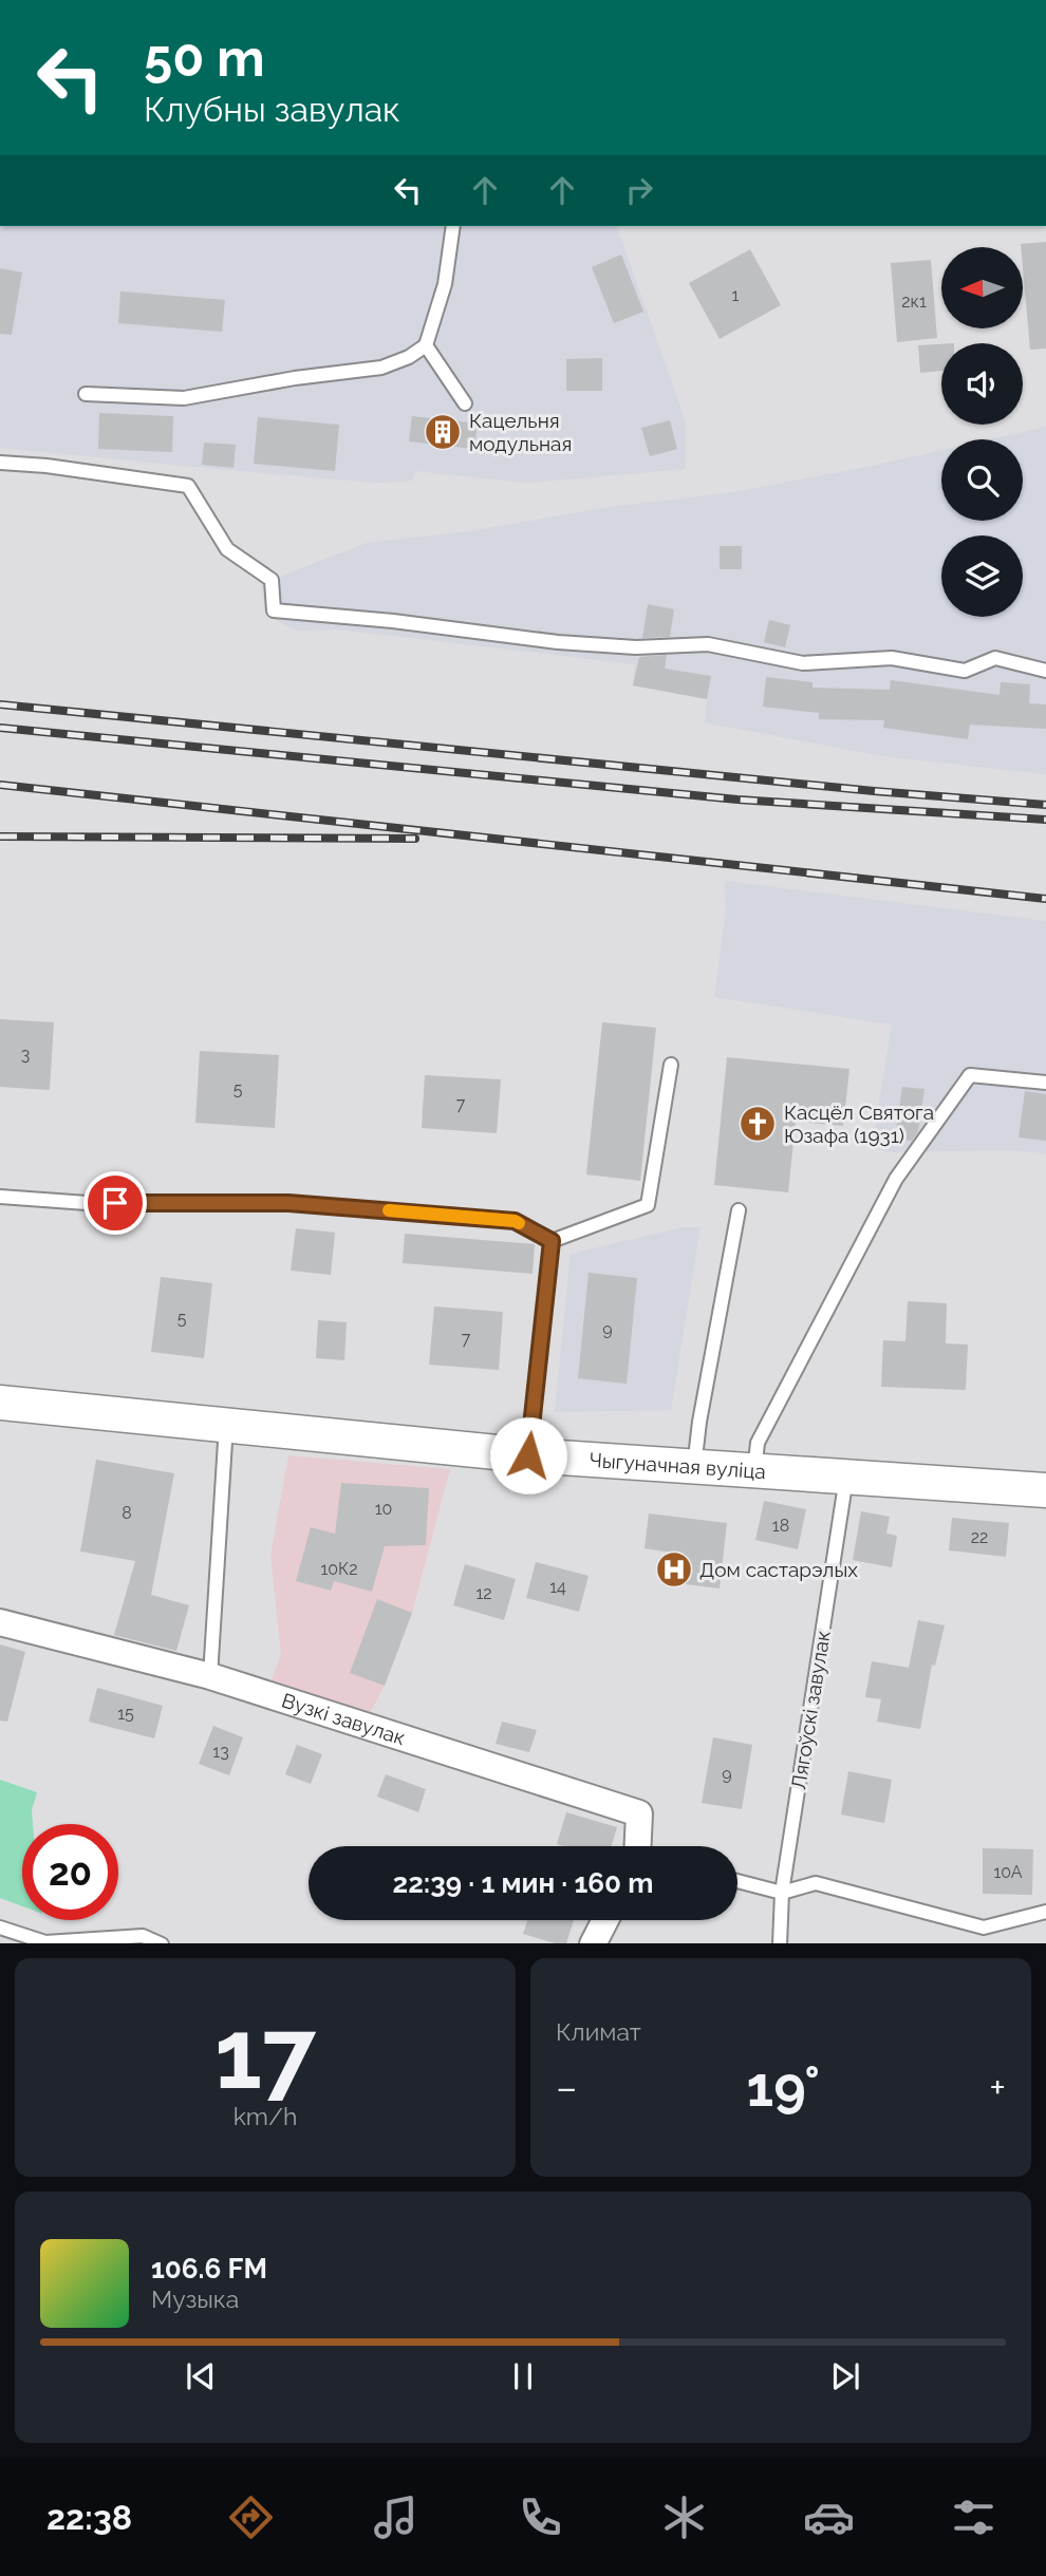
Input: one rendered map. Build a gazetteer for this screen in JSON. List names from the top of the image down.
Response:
{
  "streets": {
    "street": ["Чыгуначная вуліца", "Вузкі завулак"],
    "lane": ["Лягоўскі завулак"]
  },
  "crossings": [
    ["Чыгуначная вуліца", "Лягоўскі завулак"]
  ],
  "places": {
    "building": ["Кацельня модульная"],
    "church": ["Касцёл Святога Юзафа (1931)"],
    "hospital": ["Дом састарэлых"]
  },
  "house_numbers": [
    "1",
    "2к1",
    "3",
    "5",
    "7",
    "5",
    "9",
    "7",
    "10",
    "8",
    "18",
    "22",
    "10К2",
    "14",
    "12",
    "15",
    "13",
    "9",
    "10А"
  ],
  "north": "left",
  "page": {
    "turn": ["50 m", "Клубны завулак"],
    "limit": "20",
    "trip": "22:39 · 1 мин · 160 m",
    "tile": [
      ["17", "km/h"],
      "Климат"
    ],
    "heat": ["−", "19°", "+"],
    "song": ["106.6 FM", "Музыка"],
    "tabs": "22:38"
  }
}
